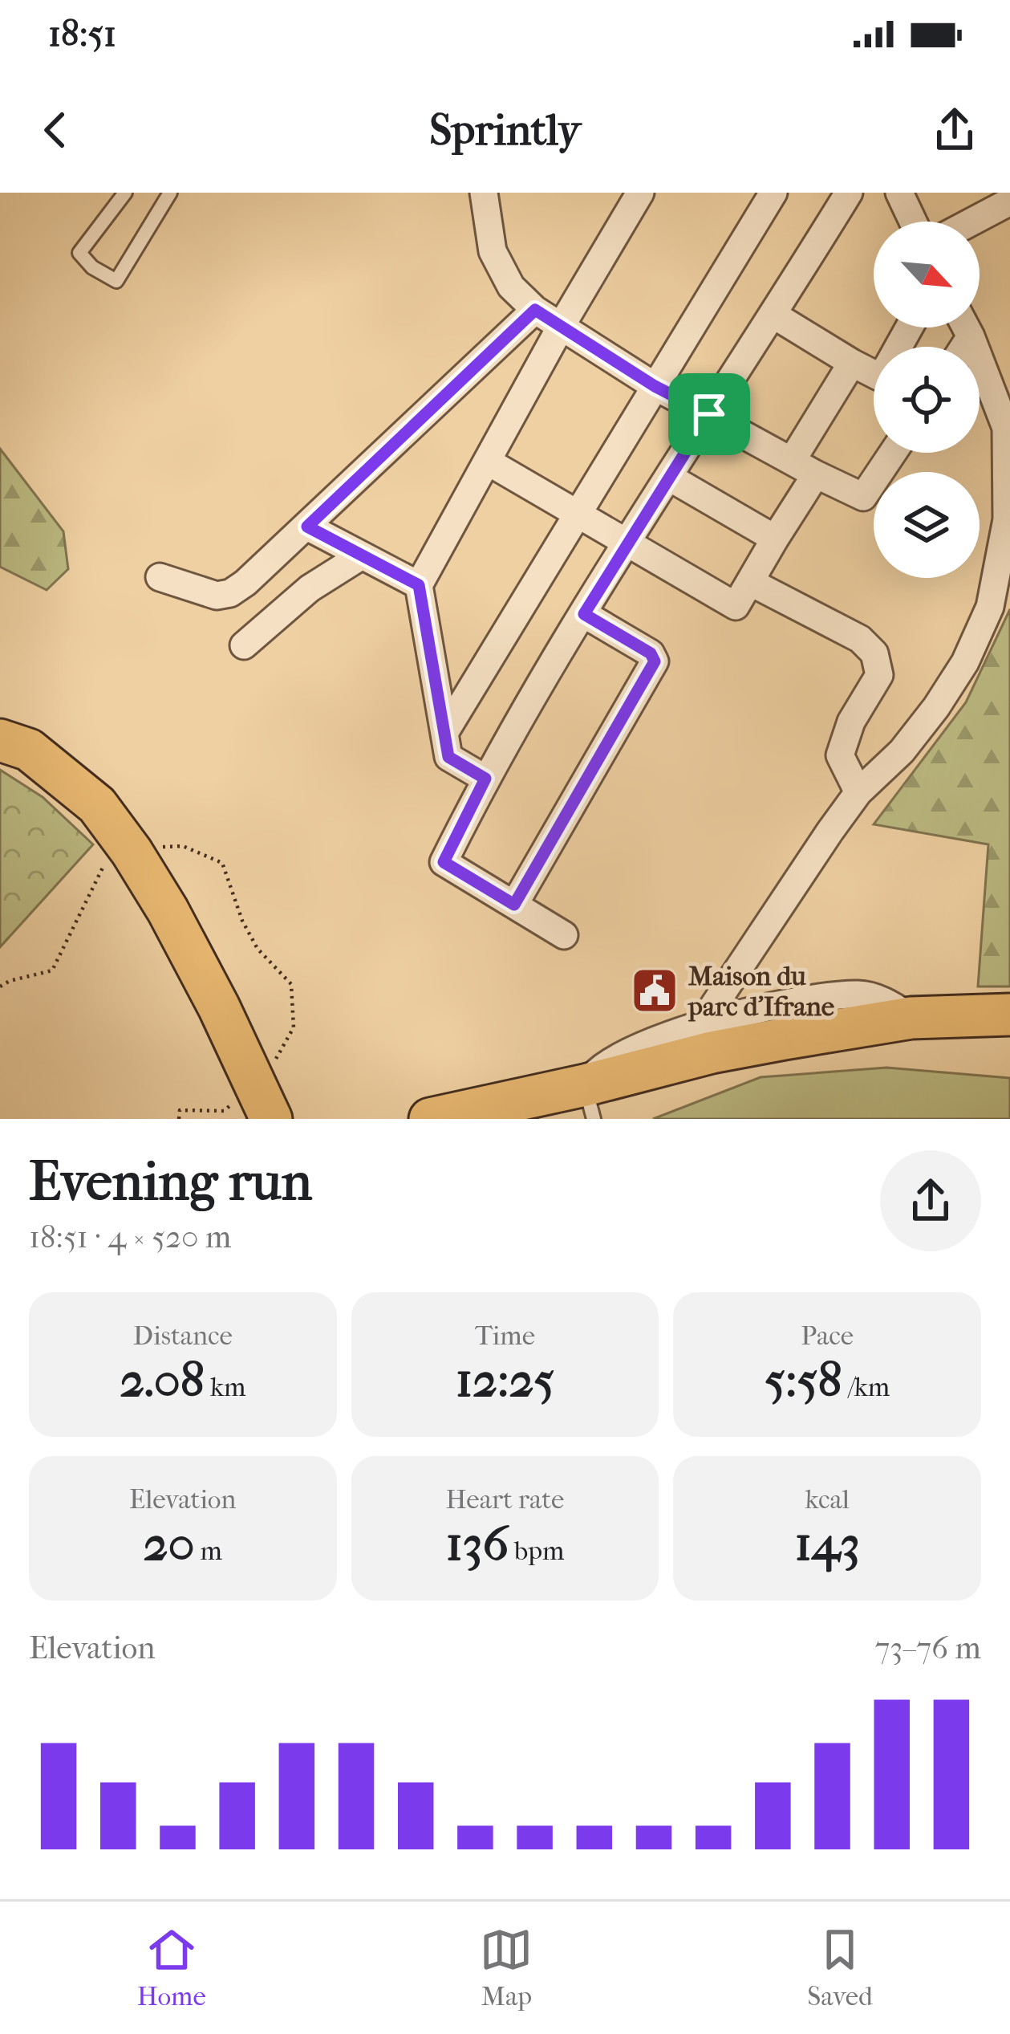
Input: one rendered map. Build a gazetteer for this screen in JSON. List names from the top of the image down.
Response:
{
  "places": {
    "public building": ["Maison du parc d'Ifrane"]
  },
  "north": "bottom right",
  "page": {
    "status": "18:51",
    "header": "Sprintly",
    "heading": ["Evening run", "18:51 · 4 × 520 m"],
    "stats": [
      ["Distance", "2.08 km"],
      ["Time", "12:25"],
      ["Pace", "5:58 /km"],
      ["Elevation", "20 m"],
      ["Heart rate", "136 bpm"],
      ["kcal", "143"]
    ],
    "chart": ["Elevation", "73–76 m"],
    "tabs": ["Home", "Map", "Saved"]
  }
}
